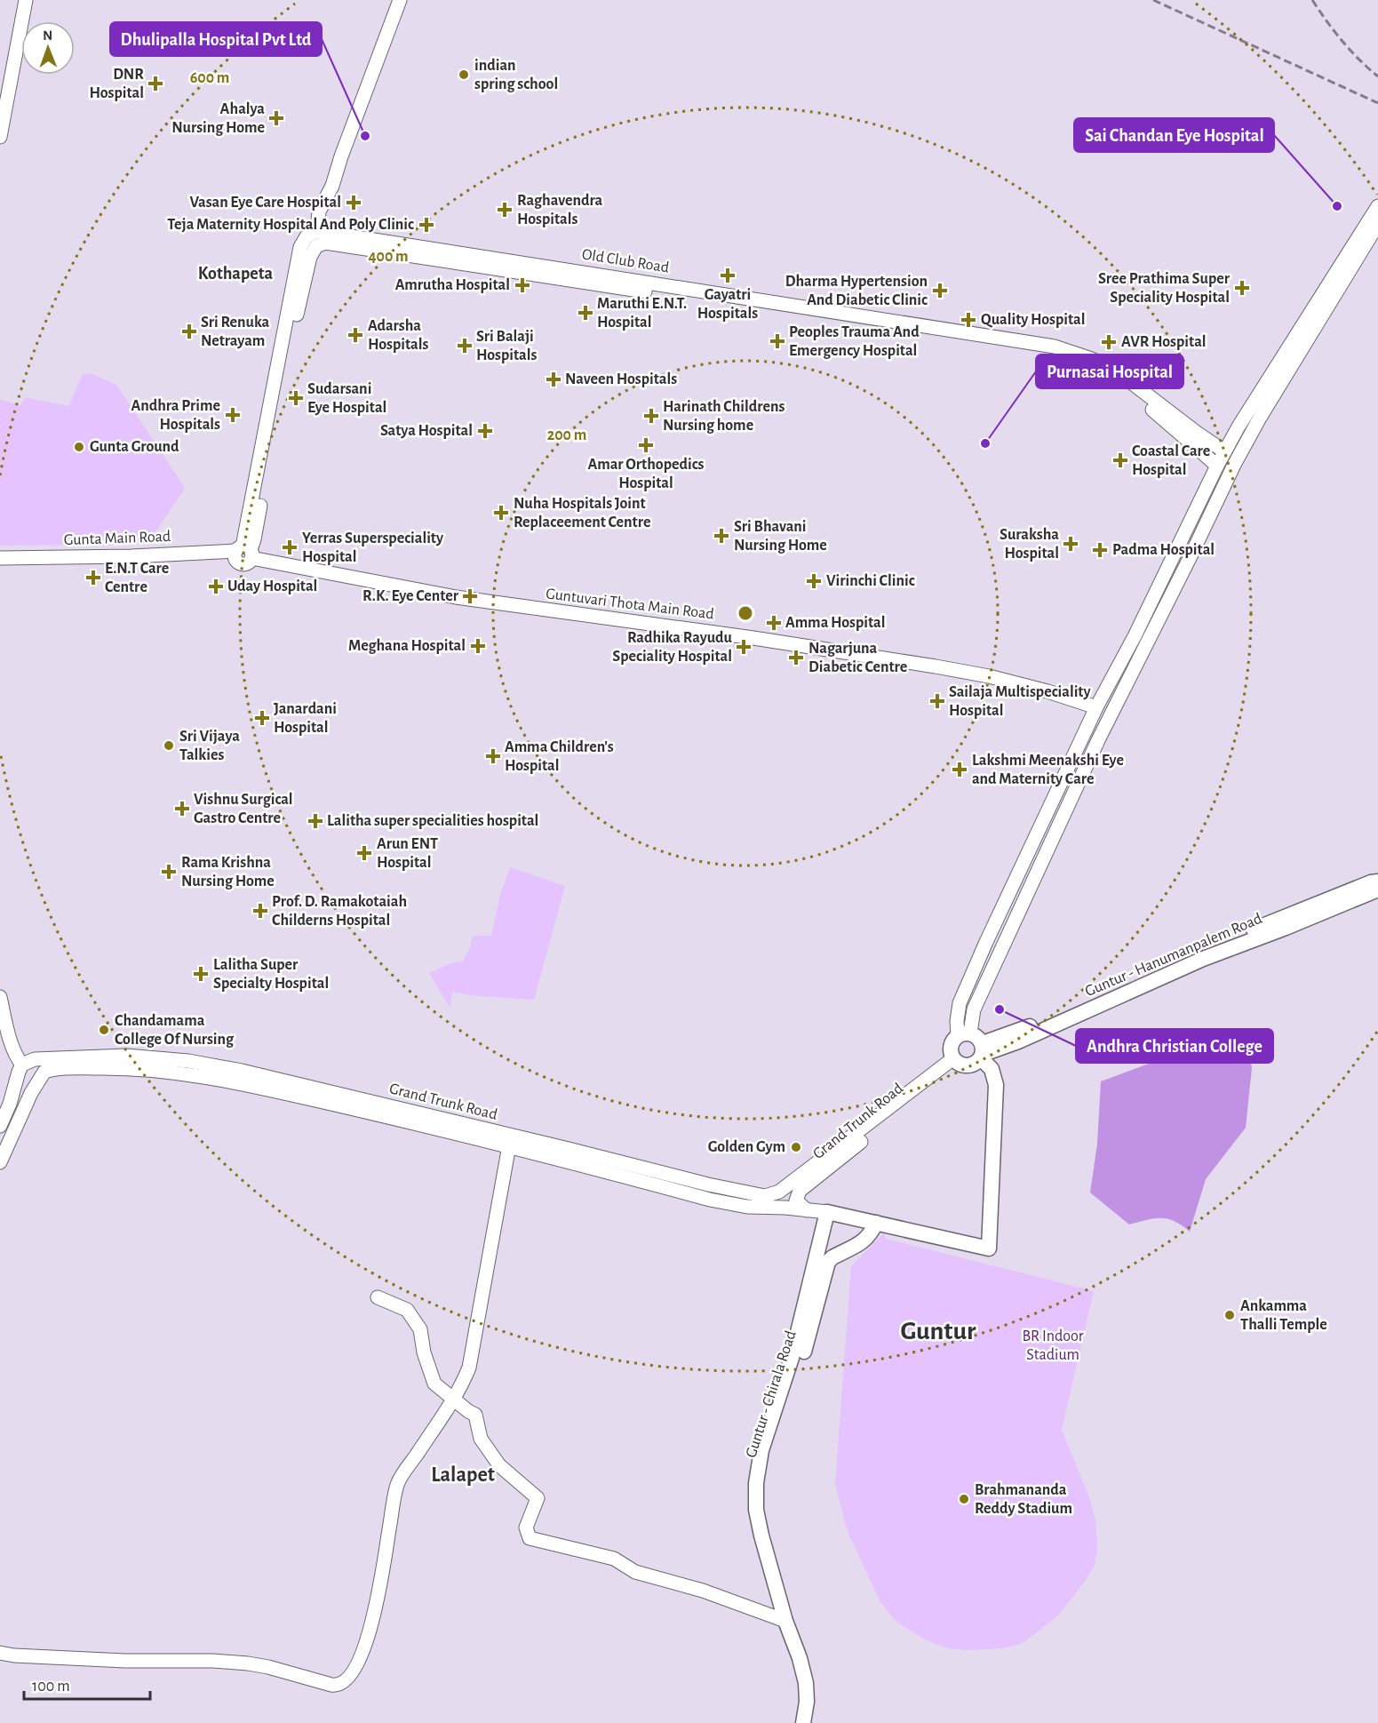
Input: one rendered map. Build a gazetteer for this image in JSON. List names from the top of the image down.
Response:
{
  "streets": {
    "main road": ["Guntur - Hanumanpalem Road", "Guntur - Chirala Road"],
    "street": [
      "Old Club Road",
      "Gunta Main Road",
      "Guntuvari Thota Main Road",
      "Grand Trunk Road"
    ]
  },
  "crossings": [
    ["Old Club Road", "Gunta Main Road"],
    ["Old Club Road", "Guntuvari Thota Main Road"],
    ["Gunta Main Road", "Guntuvari Thota Main Road"],
    ["Guntur - Hanumanpalem Road", "Grand Trunk Road"],
    ["Grand Trunk Road", "Guntur - Chirala Road"]
  ],
  "districts": ["Kothapeta", "Guntur", "Lalapet"],
  "parks": ["BR Indoor Stadium"],
  "places": {
    "other": [
      "indian spring school",
      "Dhulipalla Hospital Pvt Ltd",
      "Sai Chandan Eye Hospital",
      "Purnasai Hospital",
      "Gunta Ground",
      "Sri Vijaya Talkies",
      "Andhra Christian College",
      "Chandamama College Of Nursing",
      "Golden Gym",
      "Ankamma Thalli Temple",
      "Brahmananda Reddy Stadium"
    ],
    "health": [
      "DNR Hospital",
      "Ahalya Nursing Home",
      "Vasan Eye Care Hospital",
      "Raghavendra Hospitals",
      "Teja Maternity Hospital And Poly Clinic",
      "Gayatri Hospitals",
      "Amrutha Hospital",
      "Sree Prathima Super Speciality Hospital",
      "Dharma Hypertension And Diabetic Clinic",
      "Maruthi E.N.T. Hospital",
      "Quality Hospital",
      "Sri Renuka Netrayam",
      "Adarsha Hospitals",
      "Peoples Trauma And Emergency Hospital",
      "AVR Hospital",
      "Sri Balaji Hospitals",
      "Naveen Hospitals",
      "Sudarsani Eye Hospital",
      "Andhra Prime Hospitals",
      "Harinath Childrens Nursing home",
      "Satya Hospital",
      "Amar Orthopedics Hospital",
      "Coastal Care Hospital",
      "Nuha Hospitals Joint Replaceement Centre",
      "Sri Bhavani Nursing Home",
      "Suraksha Hospital",
      "Yerras Superspeciality Hospital",
      "Padma Hospital",
      "E.N.T Care Centre",
      "Virinchi Clinic",
      "Uday Hospital",
      "R.K. Eye Center",
      "Amma Hospital",
      "Meghana Hospital",
      "Radhika Rayudu Speciality Hospital",
      "Nagarjuna Diabetic Centre",
      "Sailaja Multispeciality Hospital",
      "Janardani Hospital",
      "Amma Children's Hospital",
      "Lakshmi Meenakshi Eye and Maternity Care",
      "Vishnu Surgical Gastro Centre",
      "Lalitha super specialities hospital",
      "Arun ENT Hospital",
      "Rama Krishna Nursing Home",
      "Prof. D. Ramakotaiah Childerns Hospital",
      "Lalitha Super Specialty Hospital"
    ]
  },
  "scale_bar": "100 m",
  "north": "top",
  "rings": ["600 m", "400 m", "200 m"]
}
